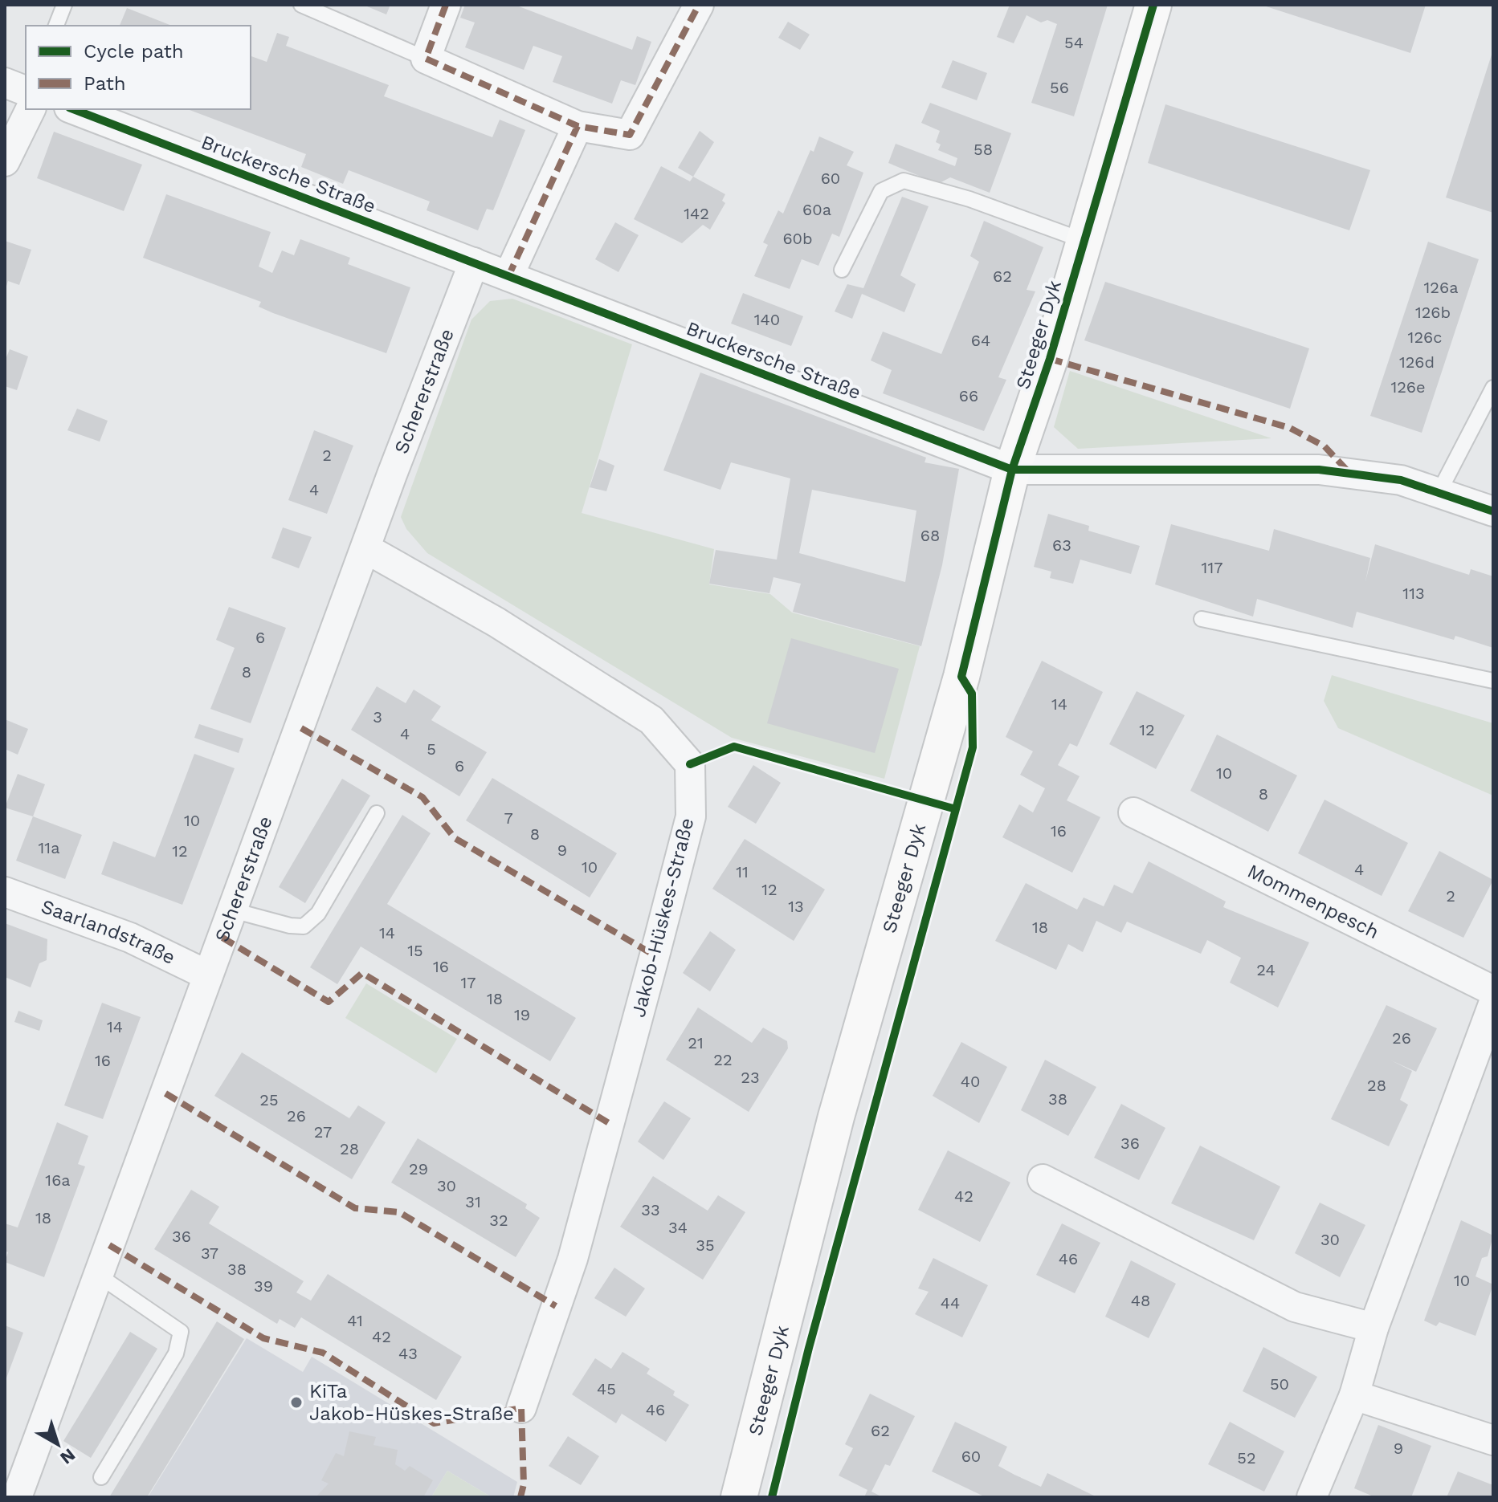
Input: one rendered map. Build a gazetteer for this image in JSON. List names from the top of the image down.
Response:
{
  "streets": {
    "street": [
      "Bruckersche Straße",
      "Steeger Dyk",
      "Schererstraße",
      "Mommenpesch",
      "Jakob-Hüskes-Straße",
      "Saarlandstraße"
    ]
  },
  "crossings": [
    ["Bruckersche Straße", "Steeger Dyk"],
    ["Bruckersche Straße", "Schererstraße"],
    ["Schererstraße", "Jakob-Hüskes-Straße"],
    ["Schererstraße", "Saarlandstraße"]
  ],
  "places": ["KiTa Jakob-Hüskes-Straße"],
  "house_numbers": [
    "54",
    "56",
    "58",
    "60",
    "60a",
    "142",
    "60b",
    "62",
    "126a",
    "126b",
    "140",
    "126c",
    "64",
    "126d",
    "126e",
    "66",
    "2",
    "4",
    "68",
    "63",
    "117",
    "113",
    "6",
    "8",
    "14",
    "3",
    "12",
    "4",
    "5",
    "6",
    "10",
    "8",
    "7",
    "10",
    "16",
    "8",
    "11a",
    "9",
    "12",
    "10",
    "4",
    "11",
    "12",
    "2",
    "13",
    "18",
    "14",
    "15",
    "16",
    "24",
    "17",
    "18",
    "19",
    "14",
    "26",
    "21",
    "22",
    "16",
    "23",
    "40",
    "28",
    "38",
    "25",
    "26",
    "27",
    "36",
    "28",
    "29",
    "16a",
    "30",
    "42",
    "31",
    "33",
    "18",
    "32",
    "34",
    "36",
    "30",
    "35",
    "37",
    "46",
    "38",
    "10",
    "39",
    "48",
    "44",
    "41",
    "42",
    "43",
    "50",
    "45",
    "46",
    "62",
    "9",
    "60",
    "52"
  ],
  "legend": ["Cycle path", "Path"],
  "north": "bottom right"
}
